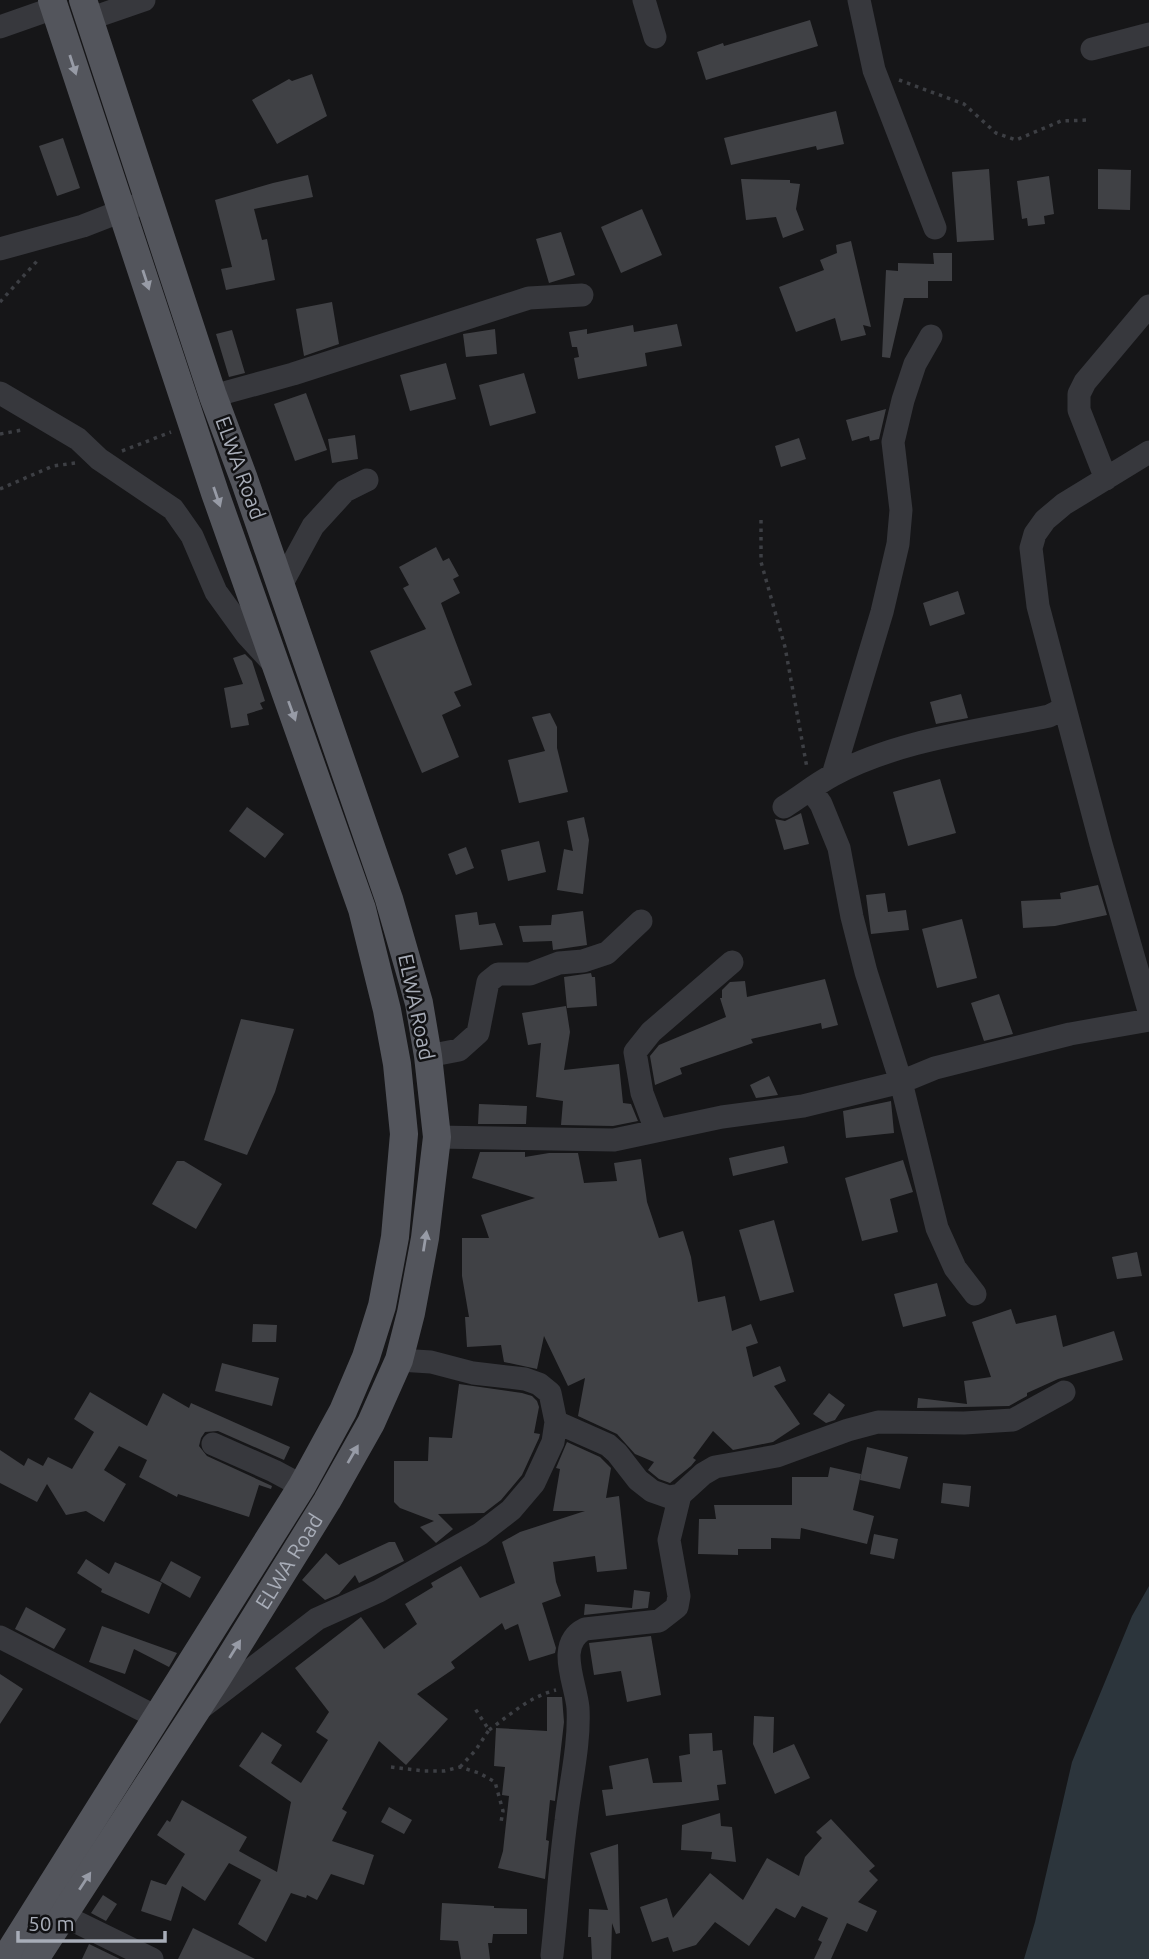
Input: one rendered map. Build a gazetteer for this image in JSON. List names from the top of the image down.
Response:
{
  "streets": {
    "main road": ["ELWA Road"]
  },
  "scale_bar": "50 m"
}
